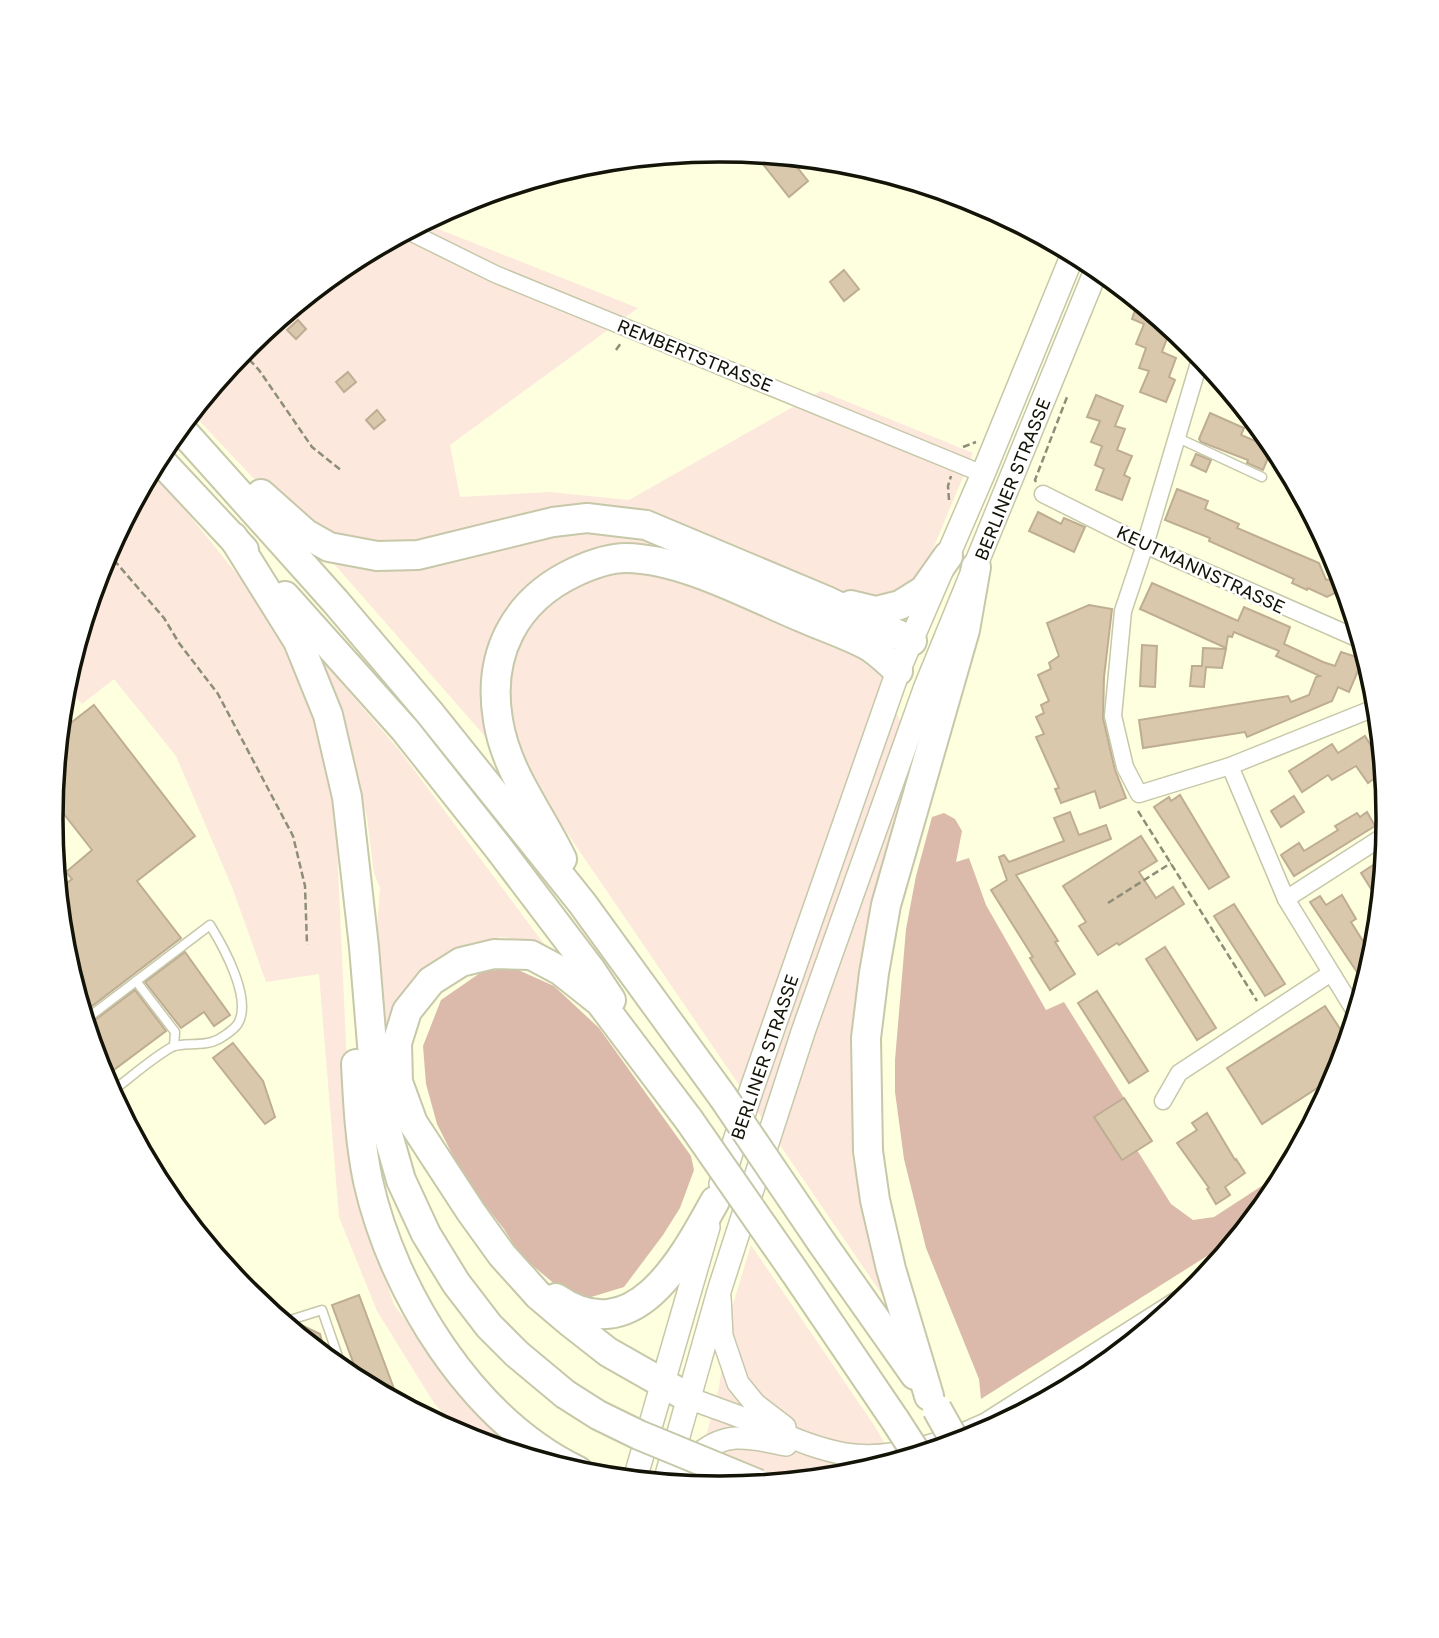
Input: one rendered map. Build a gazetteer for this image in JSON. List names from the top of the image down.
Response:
{
  "streets": {
    "main road": ["BERLINER STRASSE"],
    "street": ["REMBERTSTRASSE", "KEUTMANNSTRASSE"]
  },
  "crossings": [
    ["REMBERTSTRASSE", "BERLINER STRASSE"]
  ]
}
